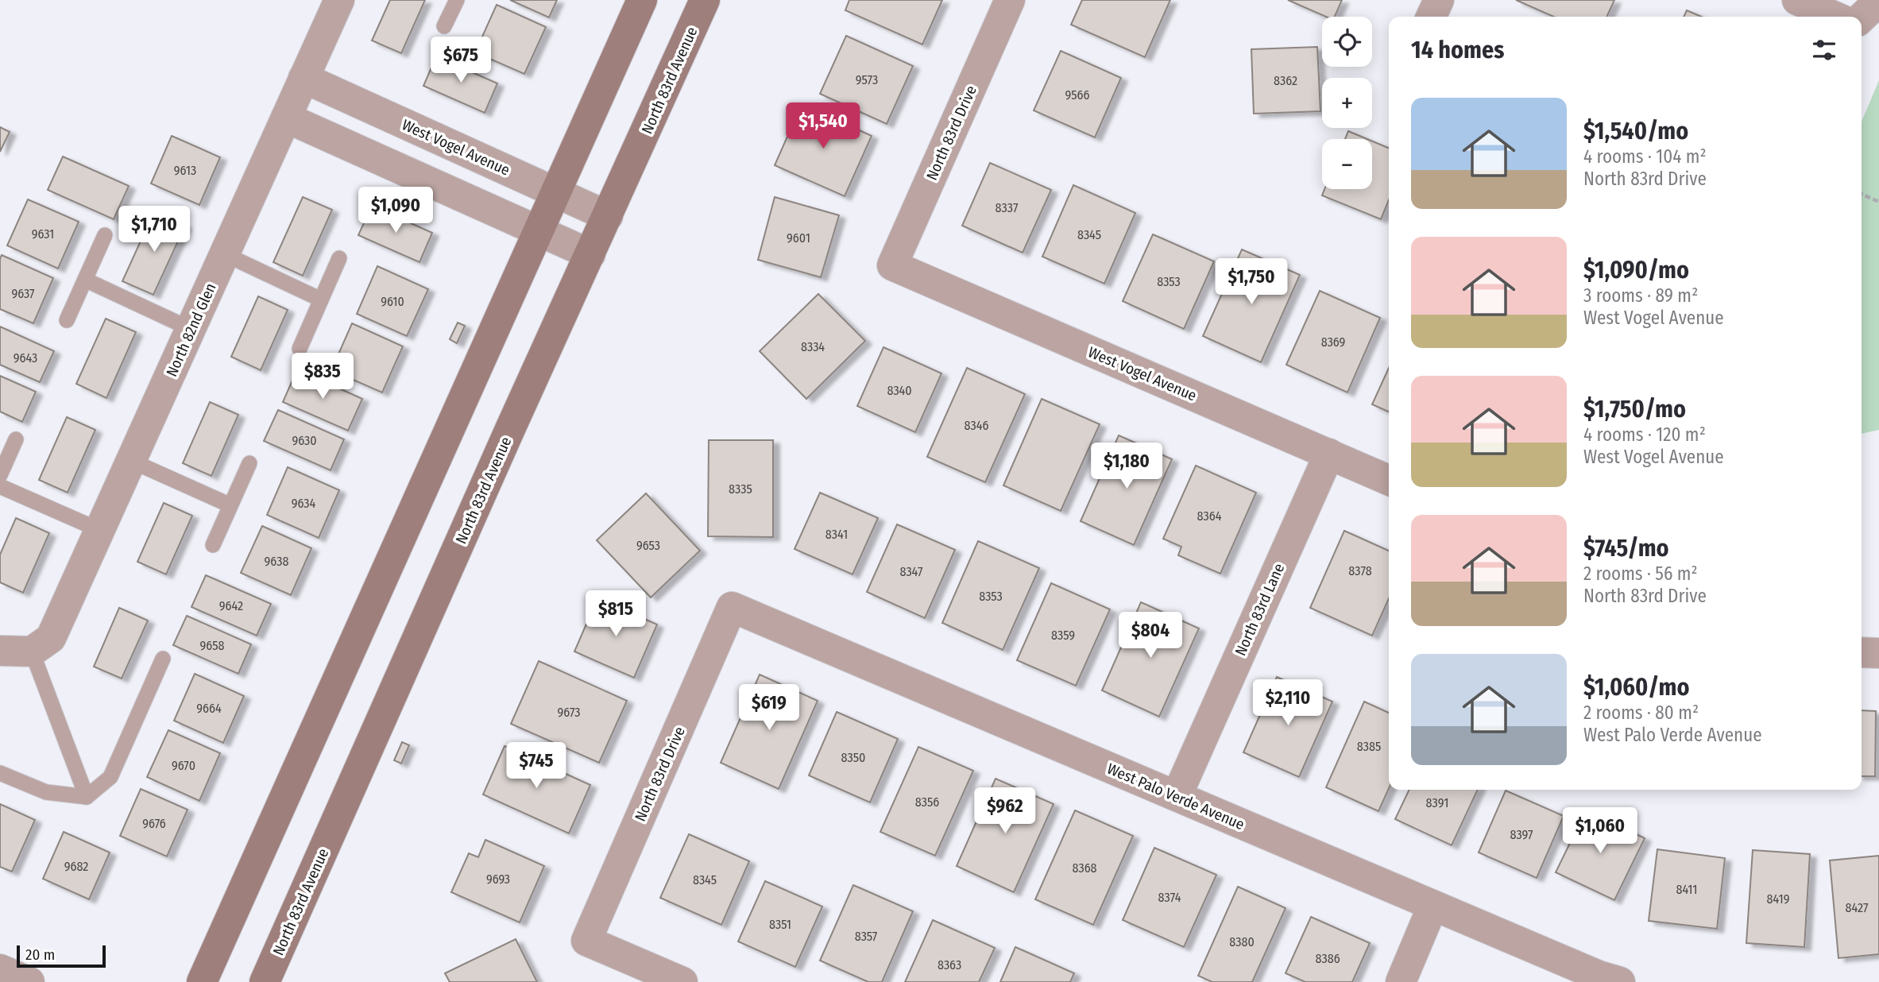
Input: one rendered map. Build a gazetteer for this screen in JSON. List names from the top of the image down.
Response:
{
  "streets": {
    "main road": ["North 83rd Avenue"],
    "street": [
      "North 83rd Drive",
      "West Vogel Avenue",
      "North 82nd Glen",
      "North 83rd Lane",
      "West Palo Verde Avenue"
    ]
  },
  "crossings": [
    ["North 83rd Avenue", "West Vogel Avenue"],
    ["North 83rd Drive", "West Vogel Avenue"],
    ["North 83rd Drive", "West Palo Verde Avenue"],
    ["West Vogel Avenue", "North 82nd Glen"],
    ["West Vogel Avenue", "North 83rd Lane"],
    ["North 83rd Lane", "West Palo Verde Avenue"]
  ],
  "house_numbers": [
    "9573",
    "8362",
    "9566",
    "9613",
    "8337",
    "9631",
    "8345",
    "9601",
    "8353",
    "9637",
    "9610",
    "8369",
    "8334",
    "9643",
    "8340",
    "8346",
    "9630",
    "8335",
    "9634",
    "8364",
    "8341",
    "9653",
    "9638",
    "8378",
    "8347",
    "8353",
    "9642",
    "8359",
    "9658",
    "9664",
    "9673",
    "8385",
    "8350",
    "9670",
    "8356",
    "8391",
    "9676",
    "8397",
    "9682",
    "8368",
    "9693",
    "8345",
    "8411",
    "8374",
    "8419",
    "8427",
    "8351",
    "8357",
    "8380",
    "8386",
    "8363"
  ],
  "scale_bar": "20 m",
  "page": {
    "map_buttons": ["+", "−"],
    "heading": "14 homes",
    "price": [
      "$675",
      "$1,540",
      "$1,090",
      "$1,710",
      "$1,750",
      "$835",
      "$1,180",
      "$815",
      "$804",
      "$2,110",
      "$619",
      "$745",
      "$962",
      "$1,060"
    ],
    "list": [
      {
        "name": "$1,540/mo",
        "note": "4 rooms · 104 m² · North 83rd Drive"
      },
      {
        "name": "$1,090/mo",
        "note": "3 rooms · 89 m² · West Vogel Avenue"
      },
      {
        "name": "$1,750/mo",
        "note": "4 rooms · 120 m² · West Vogel Avenue"
      },
      {
        "name": "$745/mo",
        "note": "2 rooms · 56 m² · North 83rd Drive"
      },
      {
        "name": "$1,060/mo",
        "note": "2 rooms · 80 m² · West Palo Verde Avenue"
      }
    ],
    "scale": "20 m"
  }
}
